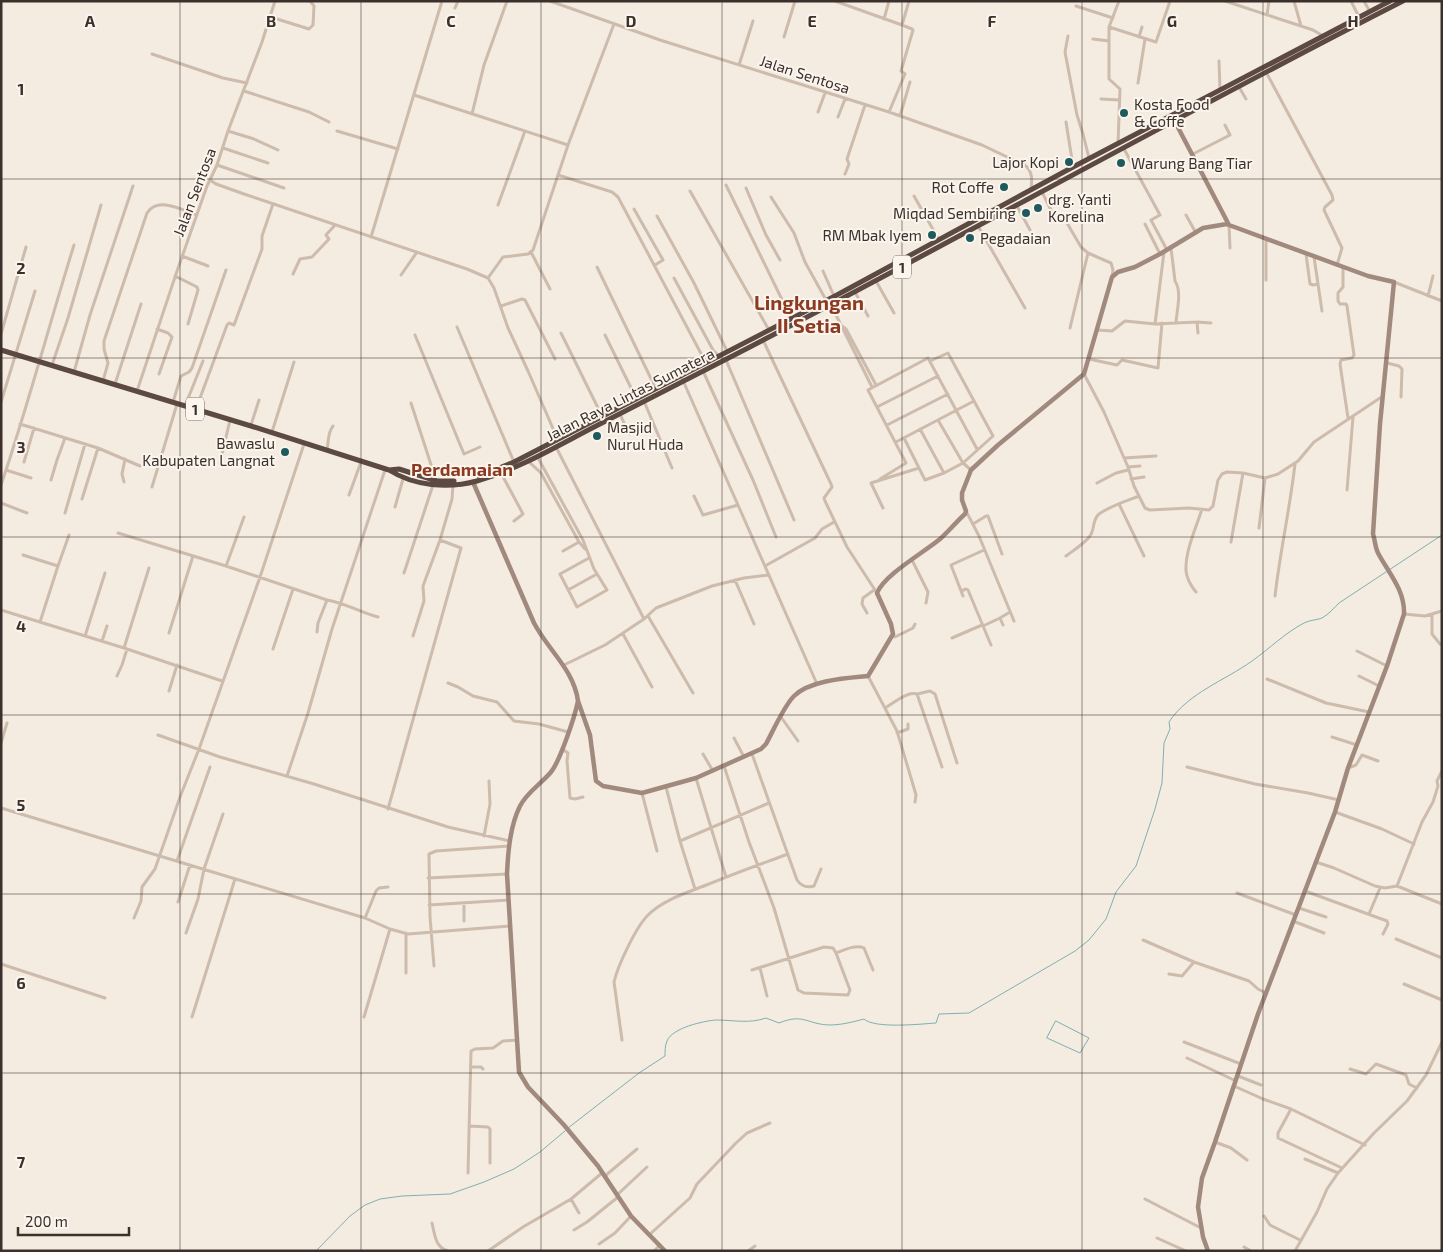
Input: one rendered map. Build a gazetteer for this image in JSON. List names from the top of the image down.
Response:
{
  "streets": {
    "highway": ["1", "Jalan Raya Lintas Sumatera"],
    "street": ["Jalan Sentosa"]
  },
  "crossings": [
    ["Jalan Sentosa", "Jalan Raya Lintas Sumatera"]
  ],
  "districts": ["Lingkungan II Setia", "Perdamaian"],
  "places": [
    "Kosta Food & Coffe",
    "Lajor Kopi",
    "Warung Bang Tiar",
    "Rot Coffe",
    "drg. Yanti Korelina",
    "Miqdad Sembiring",
    "RM Mbak Iyem",
    "Pegadaian",
    "Masjid Nurul Huda",
    "Bawaslu Kabupaten Langnat"
  ],
  "scale_bar": "200 m",
  "grid": {
    "columns": [
      "A",
      "B",
      "C",
      "D",
      "E",
      "F",
      "G",
      "H"
    ],
    "rows": [
      "1",
      "2",
      "3",
      "4",
      "5",
      "6",
      "7"
    ]
  }
}
